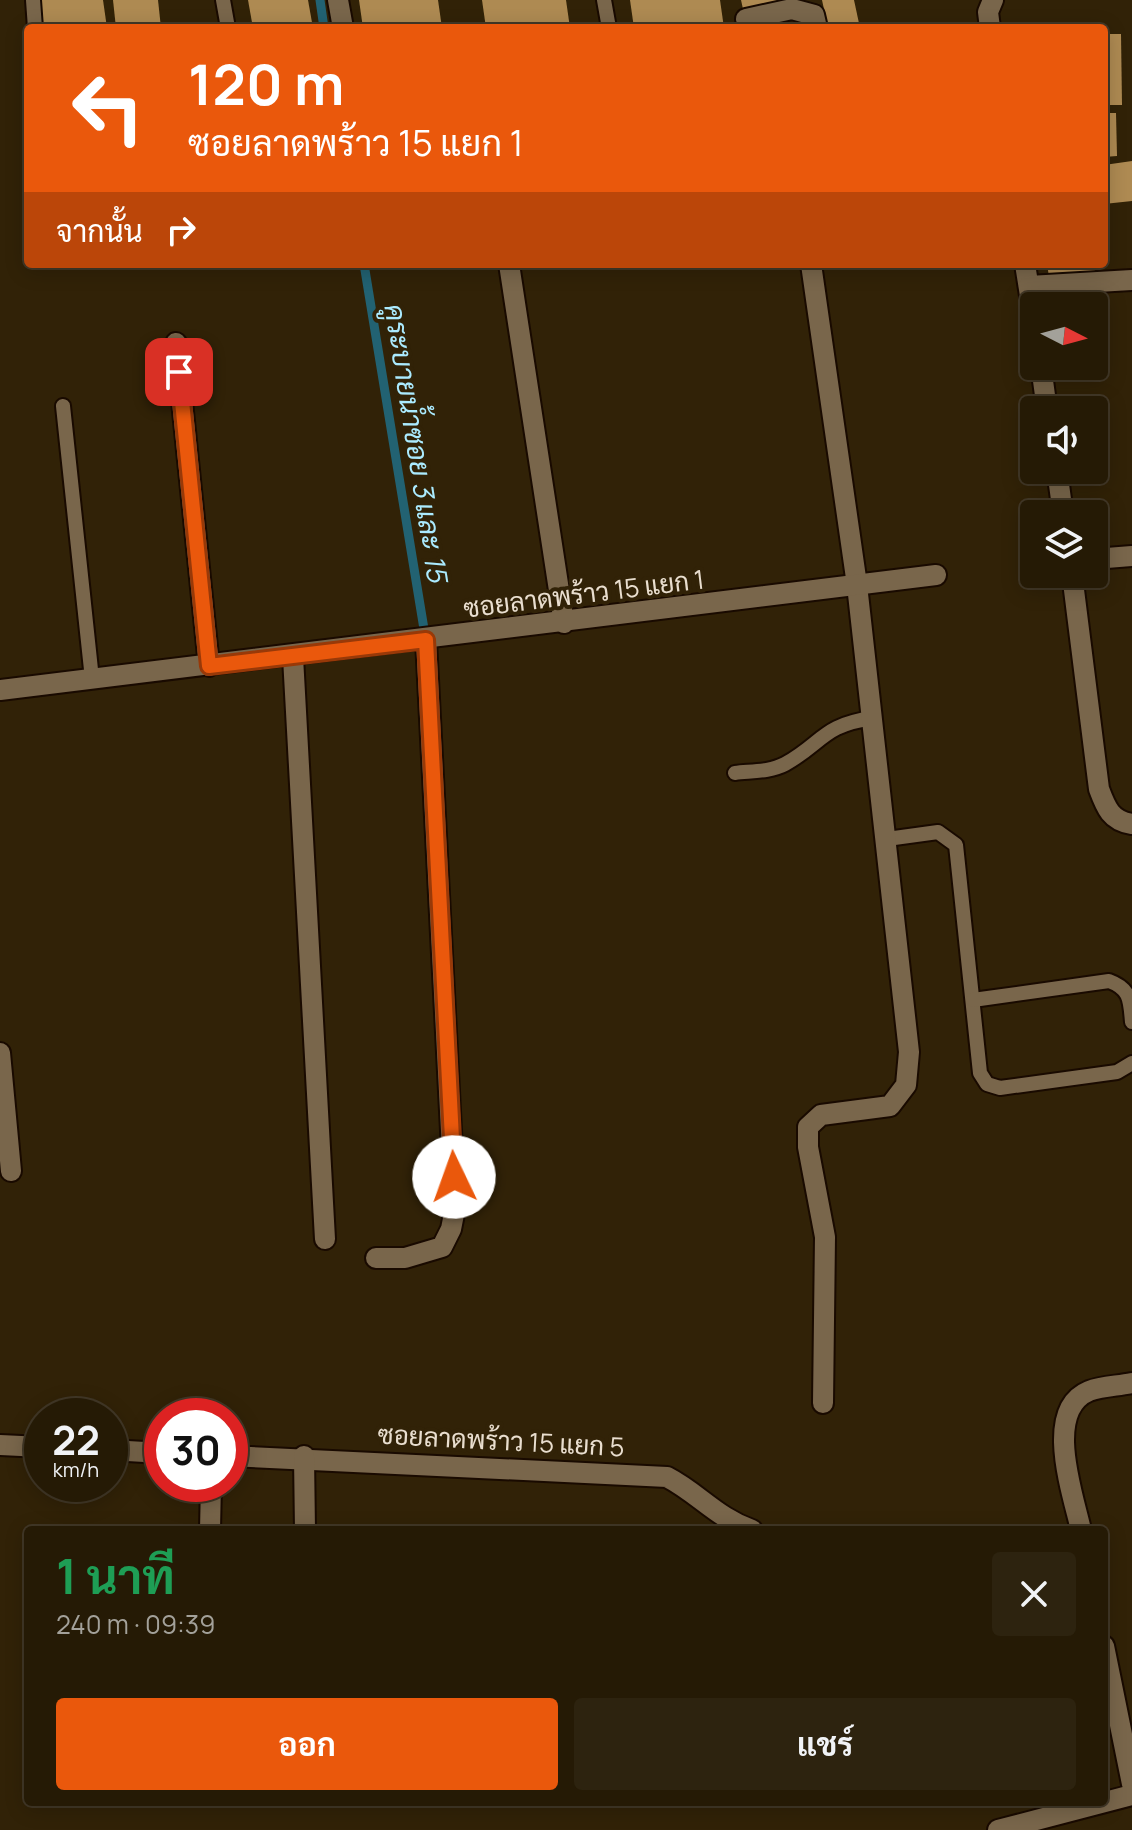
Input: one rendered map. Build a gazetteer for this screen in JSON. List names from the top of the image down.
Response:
{
  "streets": {
    "street": ["ซอยลาดพร้าว 15 แยก 1", "ซอยลาดพร้าว 15 แยก 5"]
  },
  "water": ["คูระบายน้ำซอย 3 และ 15"],
  "north": "right",
  "page": {
    "turn": ["120 m", "ซอยลาดพร้าว 15 แยก 1"],
    "then": "จากนั้น",
    "speed": "22 km/h",
    "limit": "30",
    "heading": ["1 นาที", "240 m · 09:39"],
    "buttons": ["ออก", "แชร์"]
  }
}
